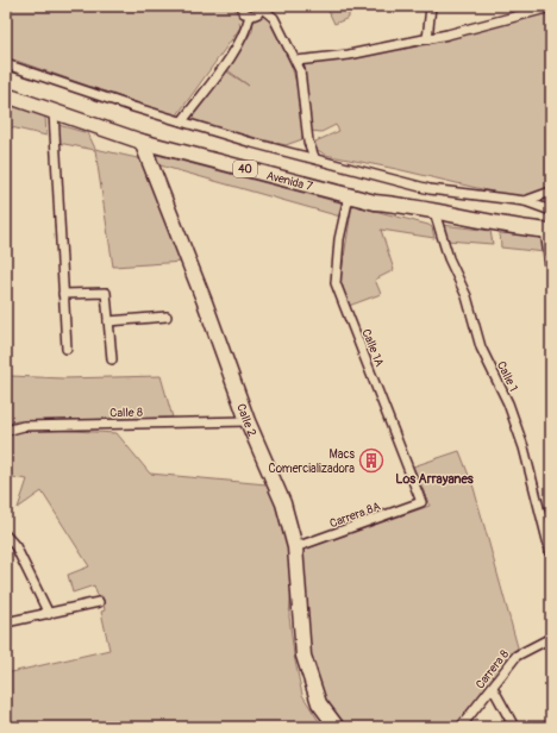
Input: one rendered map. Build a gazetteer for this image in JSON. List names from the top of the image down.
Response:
{
  "streets": {
    "main road": ["40", "Avenida 7", "Calle 2"],
    "street": [
      "Calle 1A",
      "Calle 1",
      "Calle 8",
      "Carrera 8A",
      "Carrera 8"
    ]
  },
  "crossings": [
    ["Avenida 7", "Calle 1A"],
    ["Avenida 7", "Calle 1"],
    ["Avenida 7", "Calle 2"],
    ["Calle 1A", "Carrera 8A"],
    ["Calle 8", "Calle 2"],
    ["Calle 2", "Carrera 8A"]
  ],
  "districts": ["Los Arrayanes"],
  "places": {
    "building": ["Macs Comercializadora"]
  }
}
